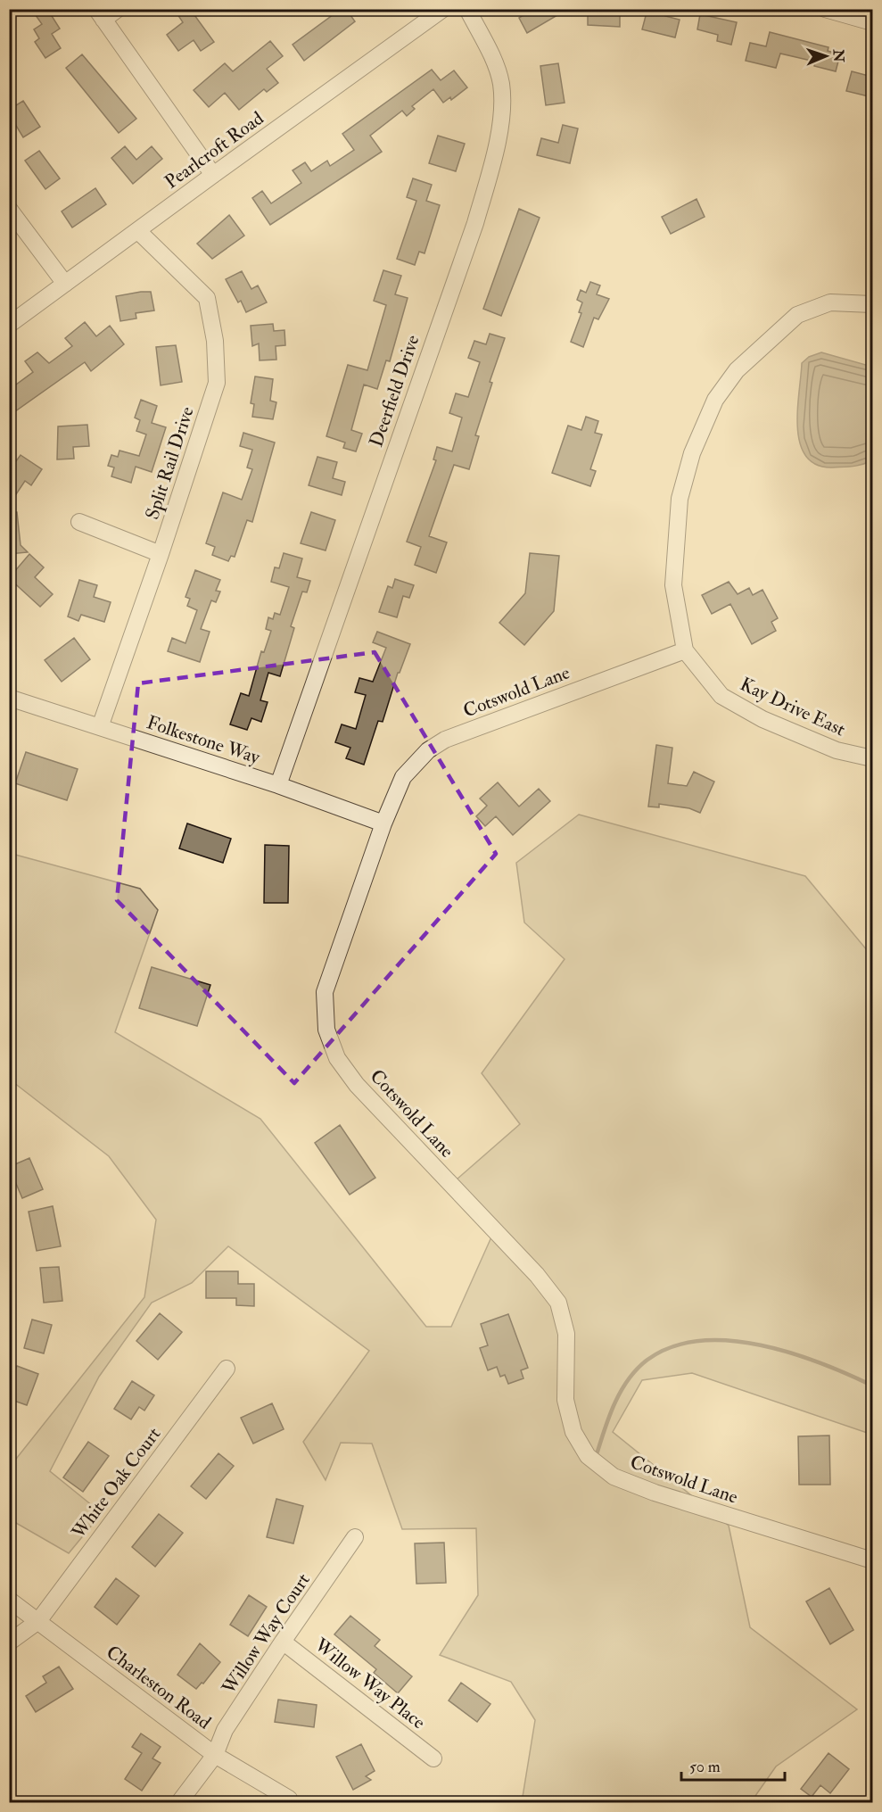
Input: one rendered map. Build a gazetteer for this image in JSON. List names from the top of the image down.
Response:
{
  "streets": {
    "street": [
      "Pearlcroft Road",
      "Deerfield Drive",
      "Split Rail Drive",
      "Cotswold Lane",
      "Kay Drive East",
      "Folkestone Way",
      "White Oak Court",
      "Willow Way Court",
      "Willow Way Place",
      "Charleston Road"
    ]
  },
  "crossings": [
    ["Pearlcroft Road", "Split Rail Drive"],
    ["Deerfield Drive", "Folkestone Way"],
    ["Split Rail Drive", "Folkestone Way"],
    ["Cotswold Lane", "Kay Drive East"],
    ["Cotswold Lane", "Folkestone Way"],
    ["White Oak Court", "Charleston Road"],
    ["Willow Way Court", "Willow Way Place"],
    ["Willow Way Court", "Charleston Road"]
  ],
  "scale_bar": "50 m",
  "north": "right"
}
